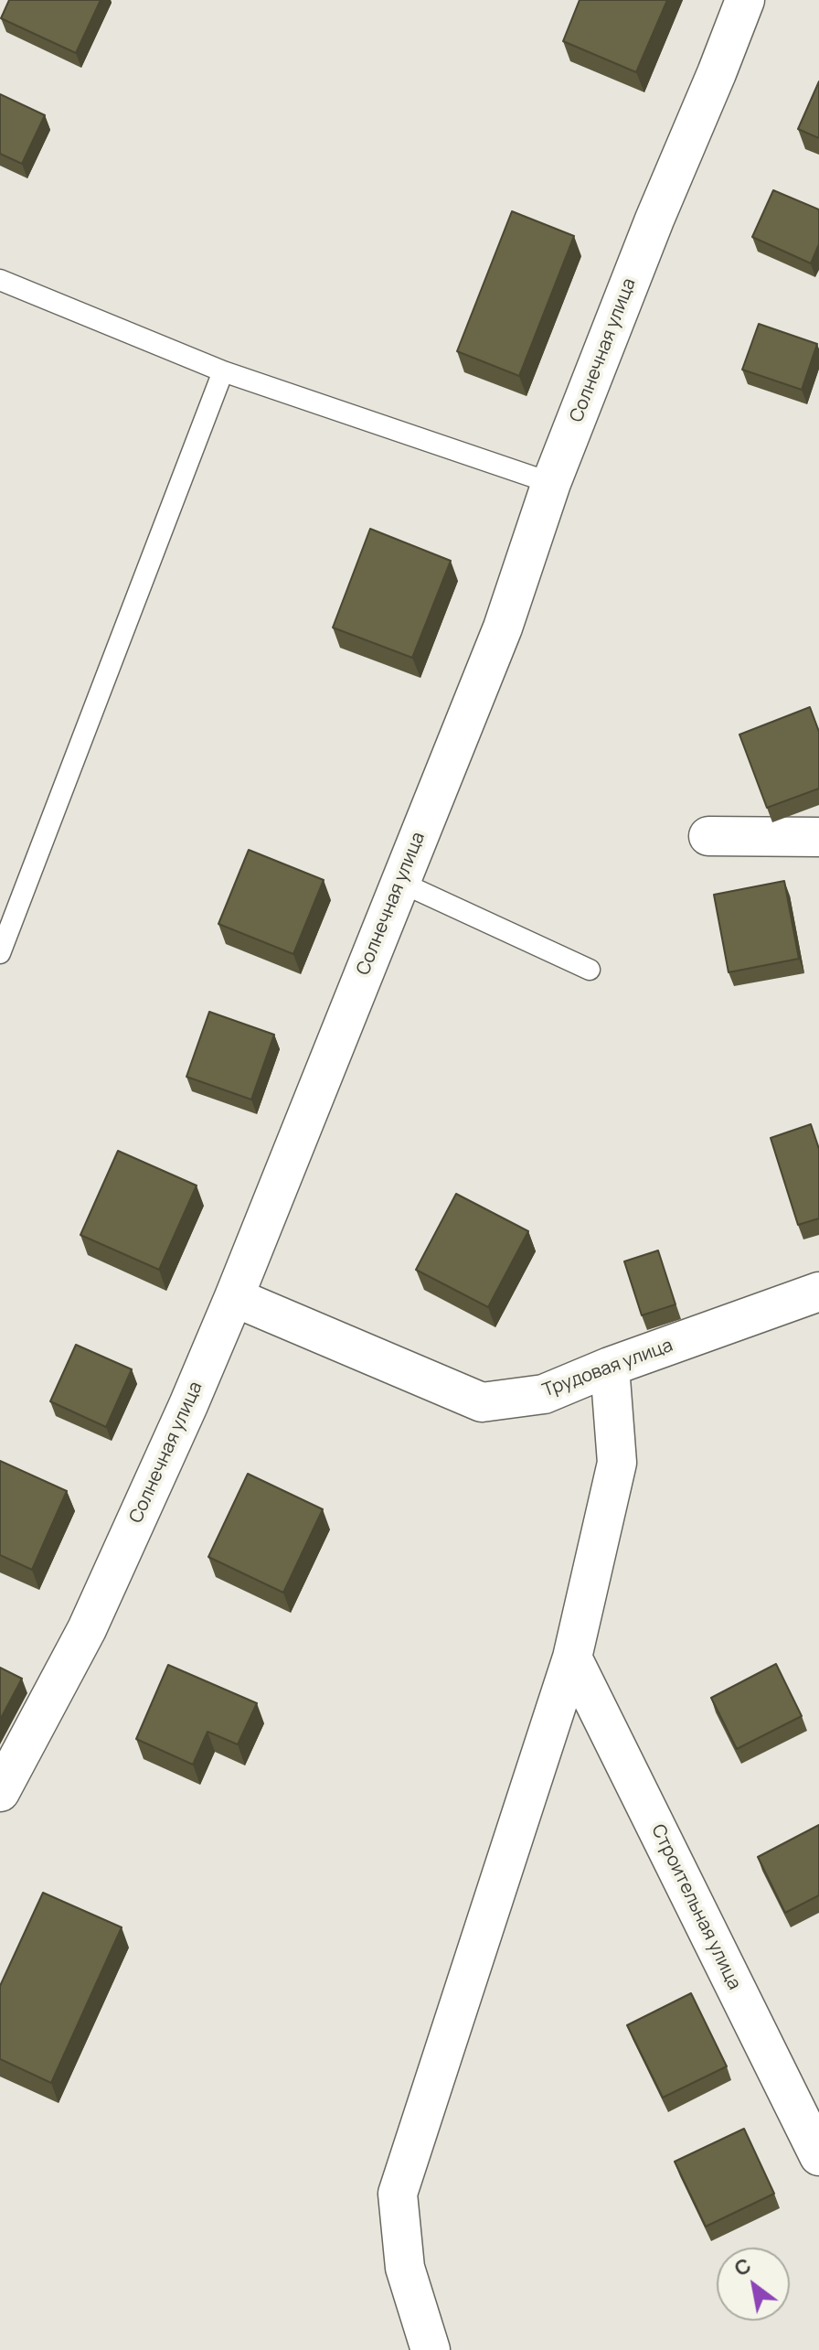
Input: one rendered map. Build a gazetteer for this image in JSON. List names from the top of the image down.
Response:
{
  "streets": {
    "street": ["Солнечная улица", "Трудовая улица", "Строительная улица"]
  },
  "crossings": [
    ["Солнечная улица", "Трудовая улица"]
  ],
  "north": "top left"
}
